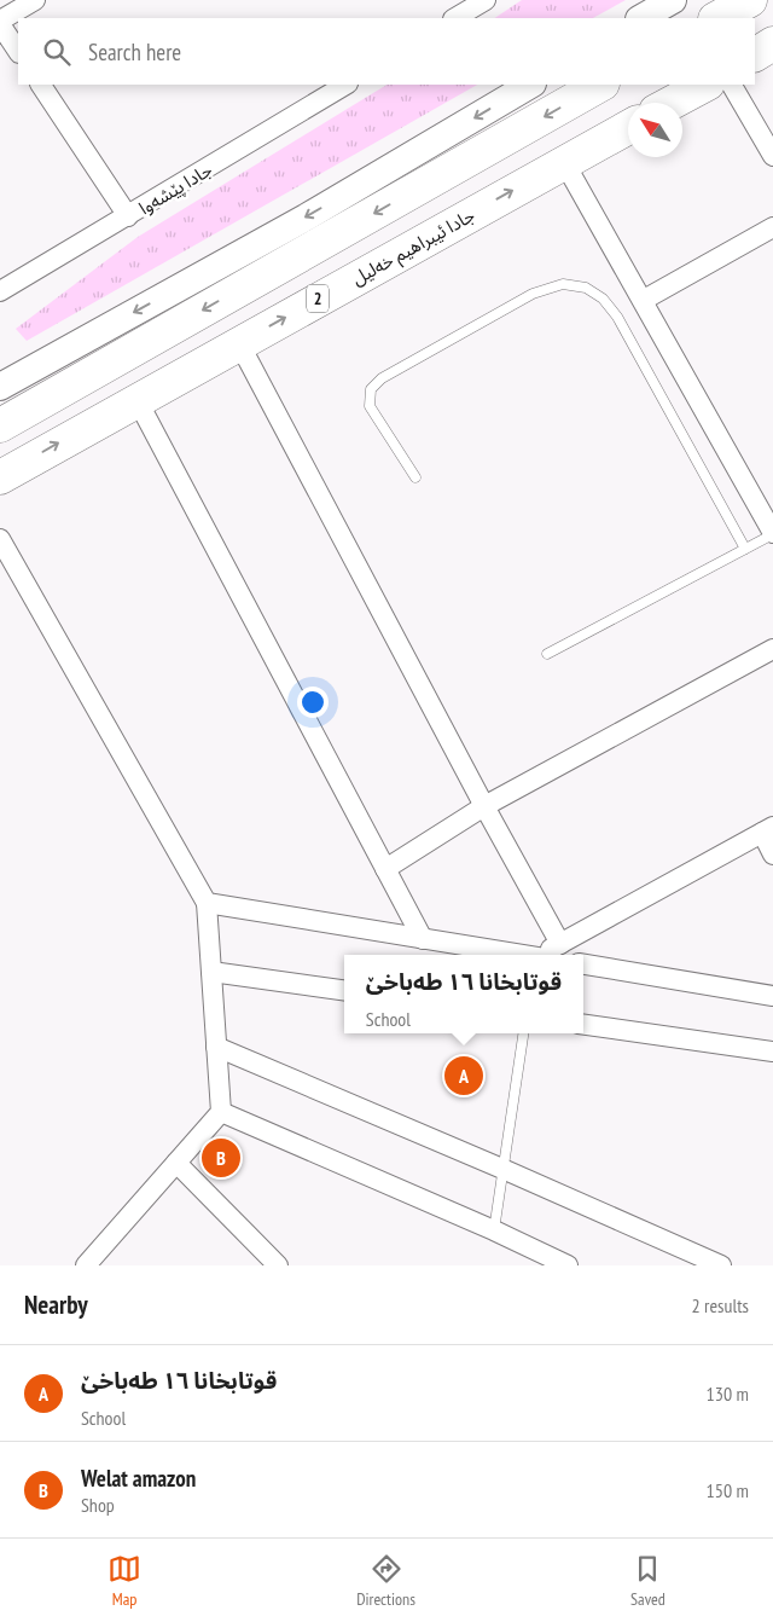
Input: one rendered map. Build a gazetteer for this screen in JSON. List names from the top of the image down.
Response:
{
  "streets": {
    "highway": ["جادا ئیبراهیم خەلیل", "2"],
    "street": ["جادا پێشەوا"]
  },
  "north": "top left",
  "page": {
    "search": "Search here",
    "popup": ["قوتابخانا ۱٦ طەباخێ", "School"],
    "pins": ["A", "B"],
    "heading": ["Nearby", "2 results"],
    "list": [
      {
        "mark": "A",
        "name": "قوتابخانا ۱٦ طەباخێ",
        "note": "School",
        "value": "130 m"
      },
      {
        "mark": "B",
        "name": "Welat amazon",
        "note": "Shop",
        "value": "150 m"
      }
    ],
    "nav": ["Map", "Directions", "Saved"]
  }
}
